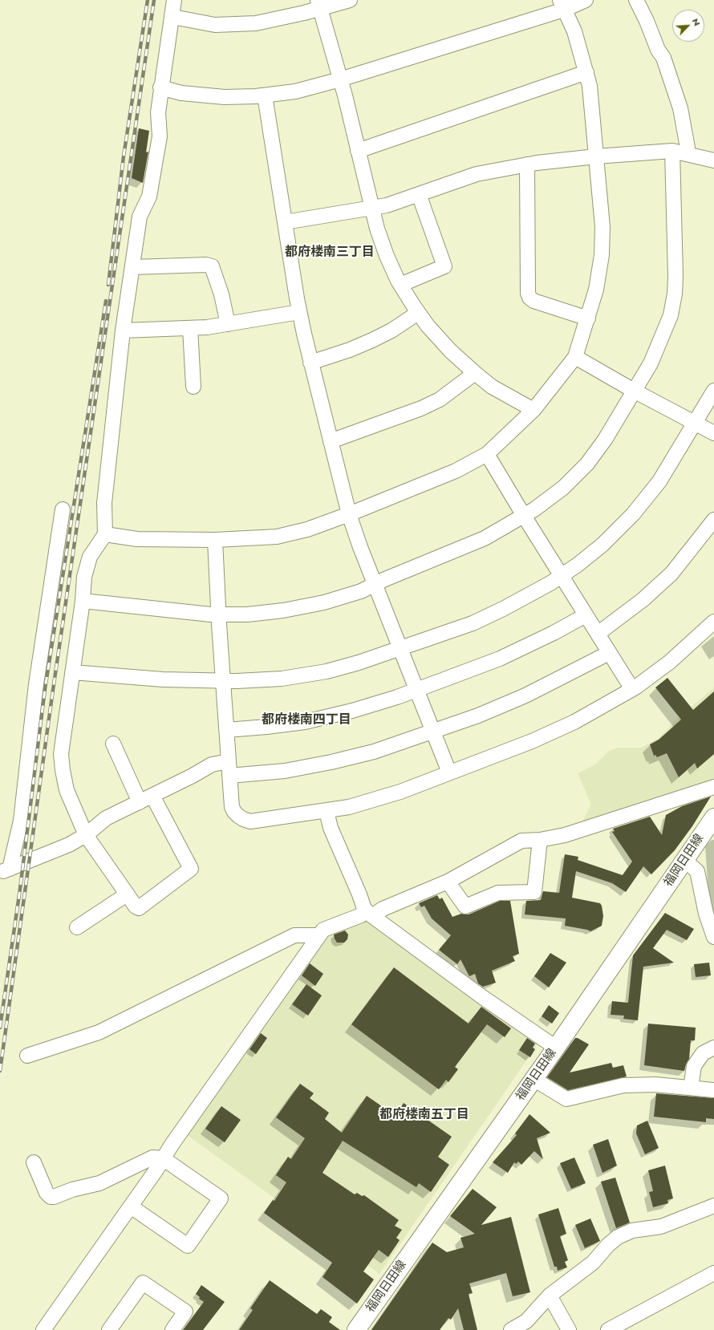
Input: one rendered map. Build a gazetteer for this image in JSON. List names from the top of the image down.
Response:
{
  "streets": {
    "main road": ["福岡日田線"]
  },
  "districts": ["都府楼南三丁目", "都府楼南四丁目", "都府楼南五丁目"],
  "north": "top right"
}
